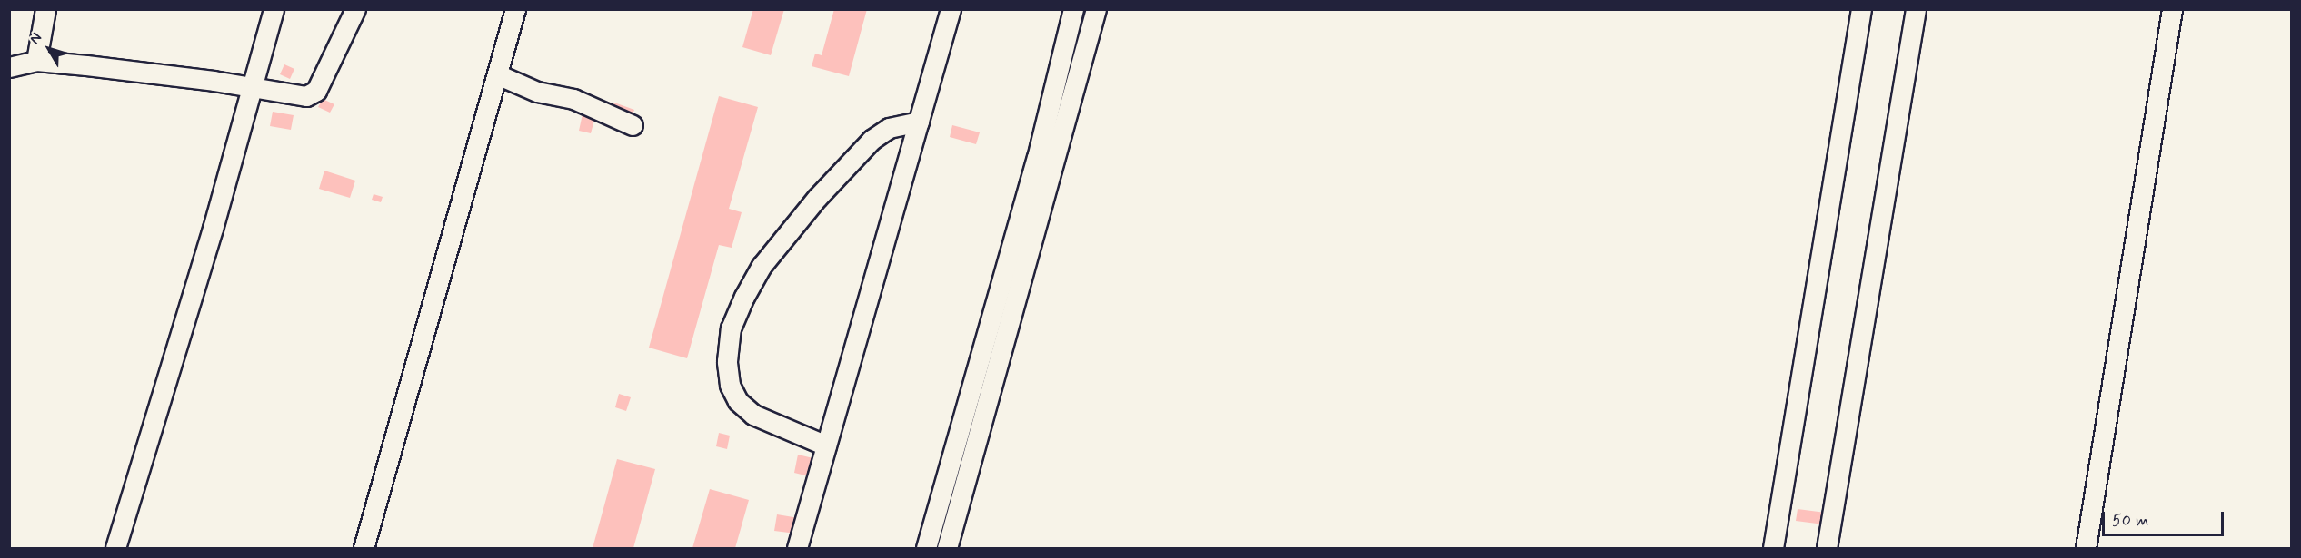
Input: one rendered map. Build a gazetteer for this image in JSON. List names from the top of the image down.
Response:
{
  "scale_bar": "50 m",
  "north": "top left"
}
